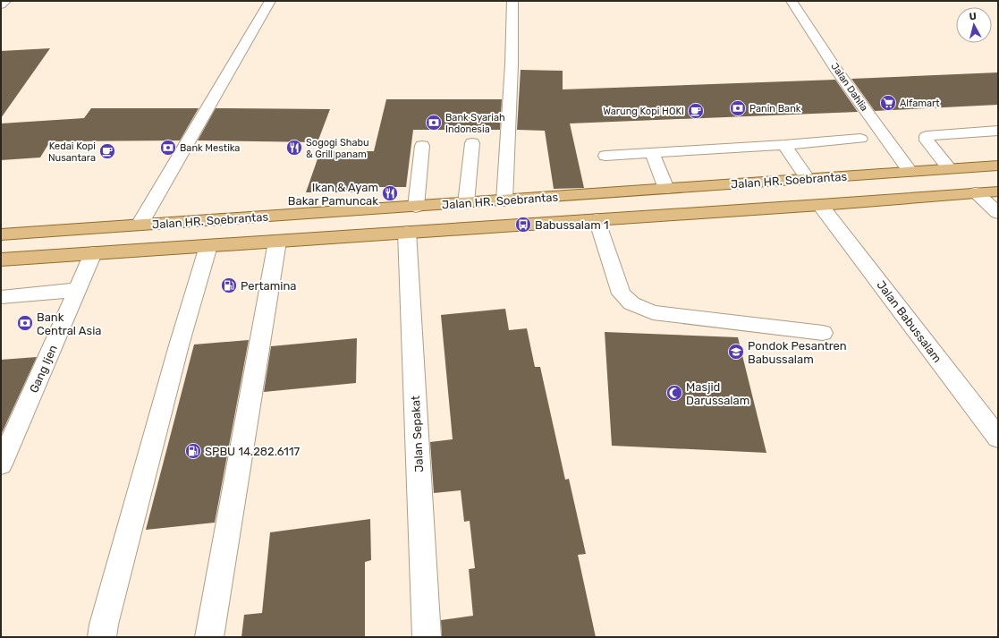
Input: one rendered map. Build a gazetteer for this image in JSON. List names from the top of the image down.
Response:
{
  "streets": {
    "main road": ["Jalan HR. Soebrantas"],
    "street": [
      "Jalan Dahlia",
      "Jalan Babussalam",
      "Gang Ijen",
      "Jalan Sepakat"
    ]
  },
  "crossings": [
    ["Jalan Dahlia", "Jalan HR. Soebrantas"]
  ],
  "places": {
    "supermarket": ["Alfamart"],
    "bank": [
      "Panin Bank",
      "Bank Syariah Indonesia",
      "Bank Mestika",
      "Bank Central Asia"
    ],
    "cafe": ["Warung Kopi HOKI", "Kedai Kopi Nusantara"],
    "restaurant": ["Sogogi Shabu & Grill panam", "Ikan & Ayam Bakar Pamuncak"],
    "bus stop": ["Babussalam 1"],
    "fuel station": ["Pertamina", "SPBU 14.282.6117"],
    "school or university": ["Pondok Pesantren Babussalam"],
    "mosque": ["Masjid Darussalam"]
  },
  "north": "top"
}
